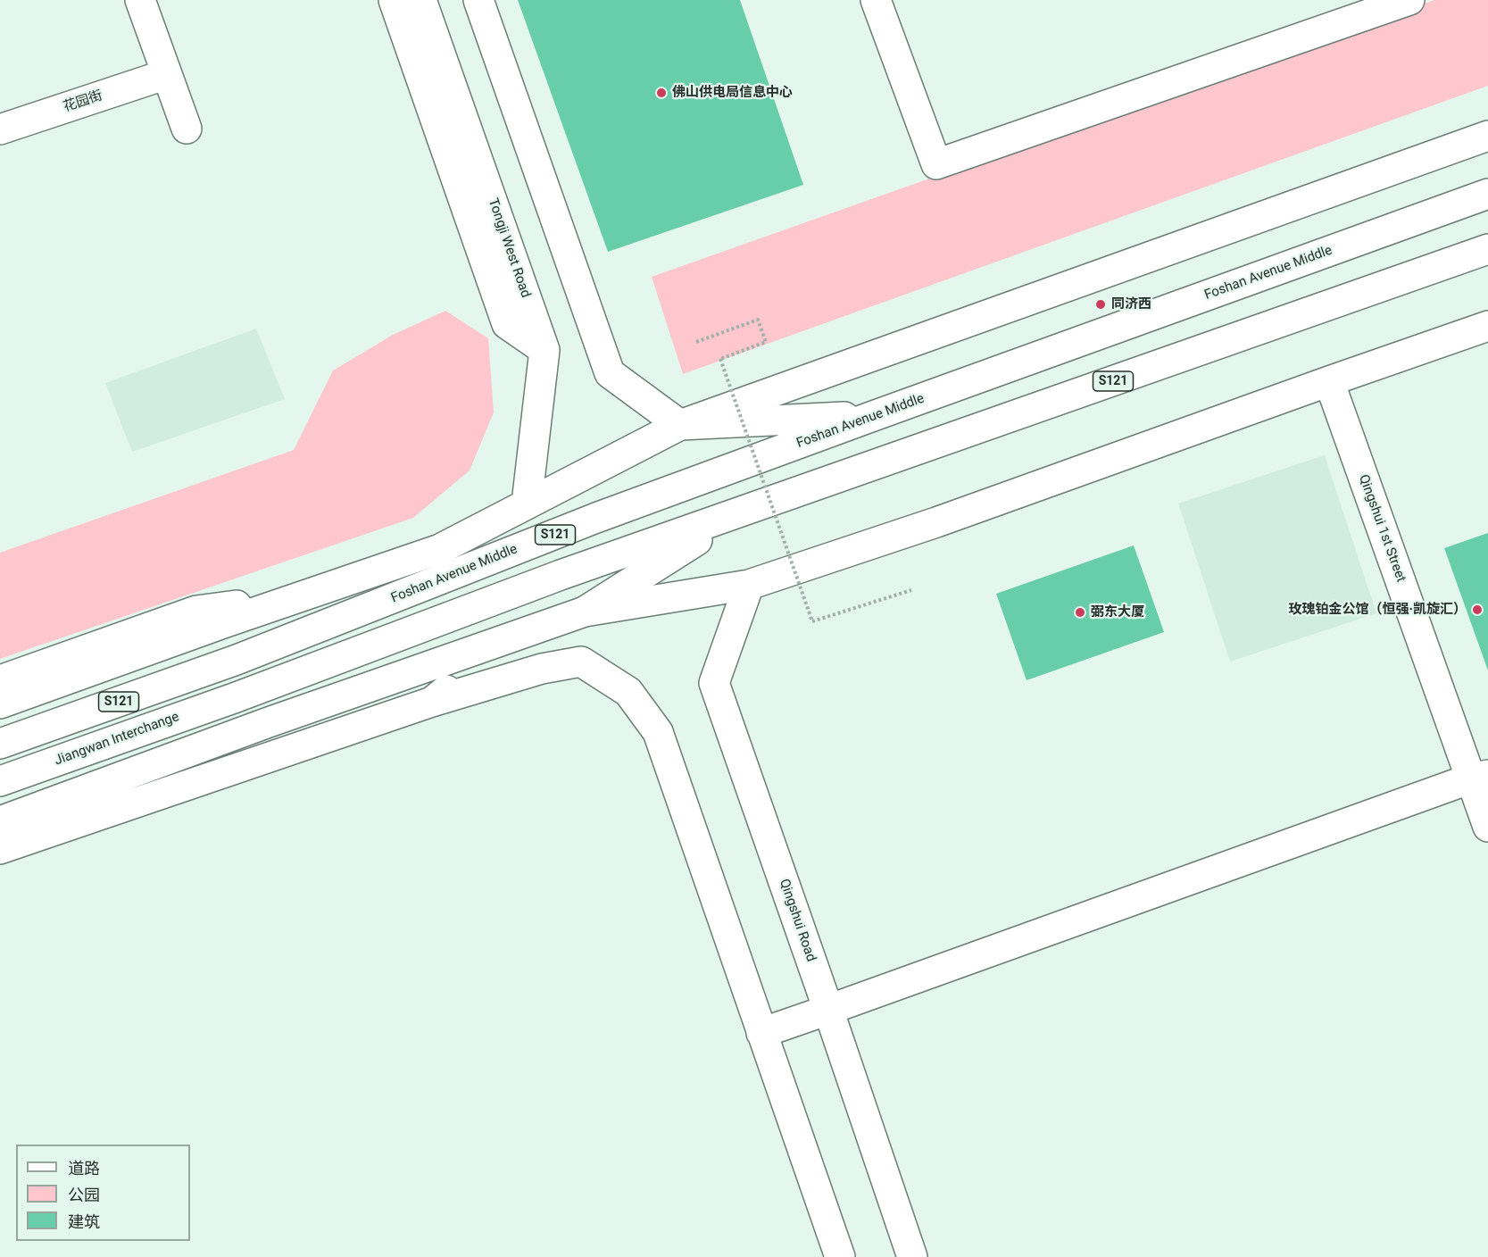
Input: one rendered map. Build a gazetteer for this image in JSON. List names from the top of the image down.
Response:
{
  "streets": {
    "main road": [
      "花园街",
      "Tongji West Road",
      "Foshan Avenue Middle",
      "S121",
      "Qingshui 1st Street",
      "Jiangwan Interchange",
      "Qingshui Road"
    ]
  },
  "crossings": [
    ["S121", "Jiangwan Interchange"]
  ],
  "places": [
    "佛山供电局信息中心",
    "同济西",
    "玫瑰铂金公馆（恒强·凯旋汇）",
    "弼东大厦"
  ],
  "legend": ["道路", "公园", "建筑"]
}
